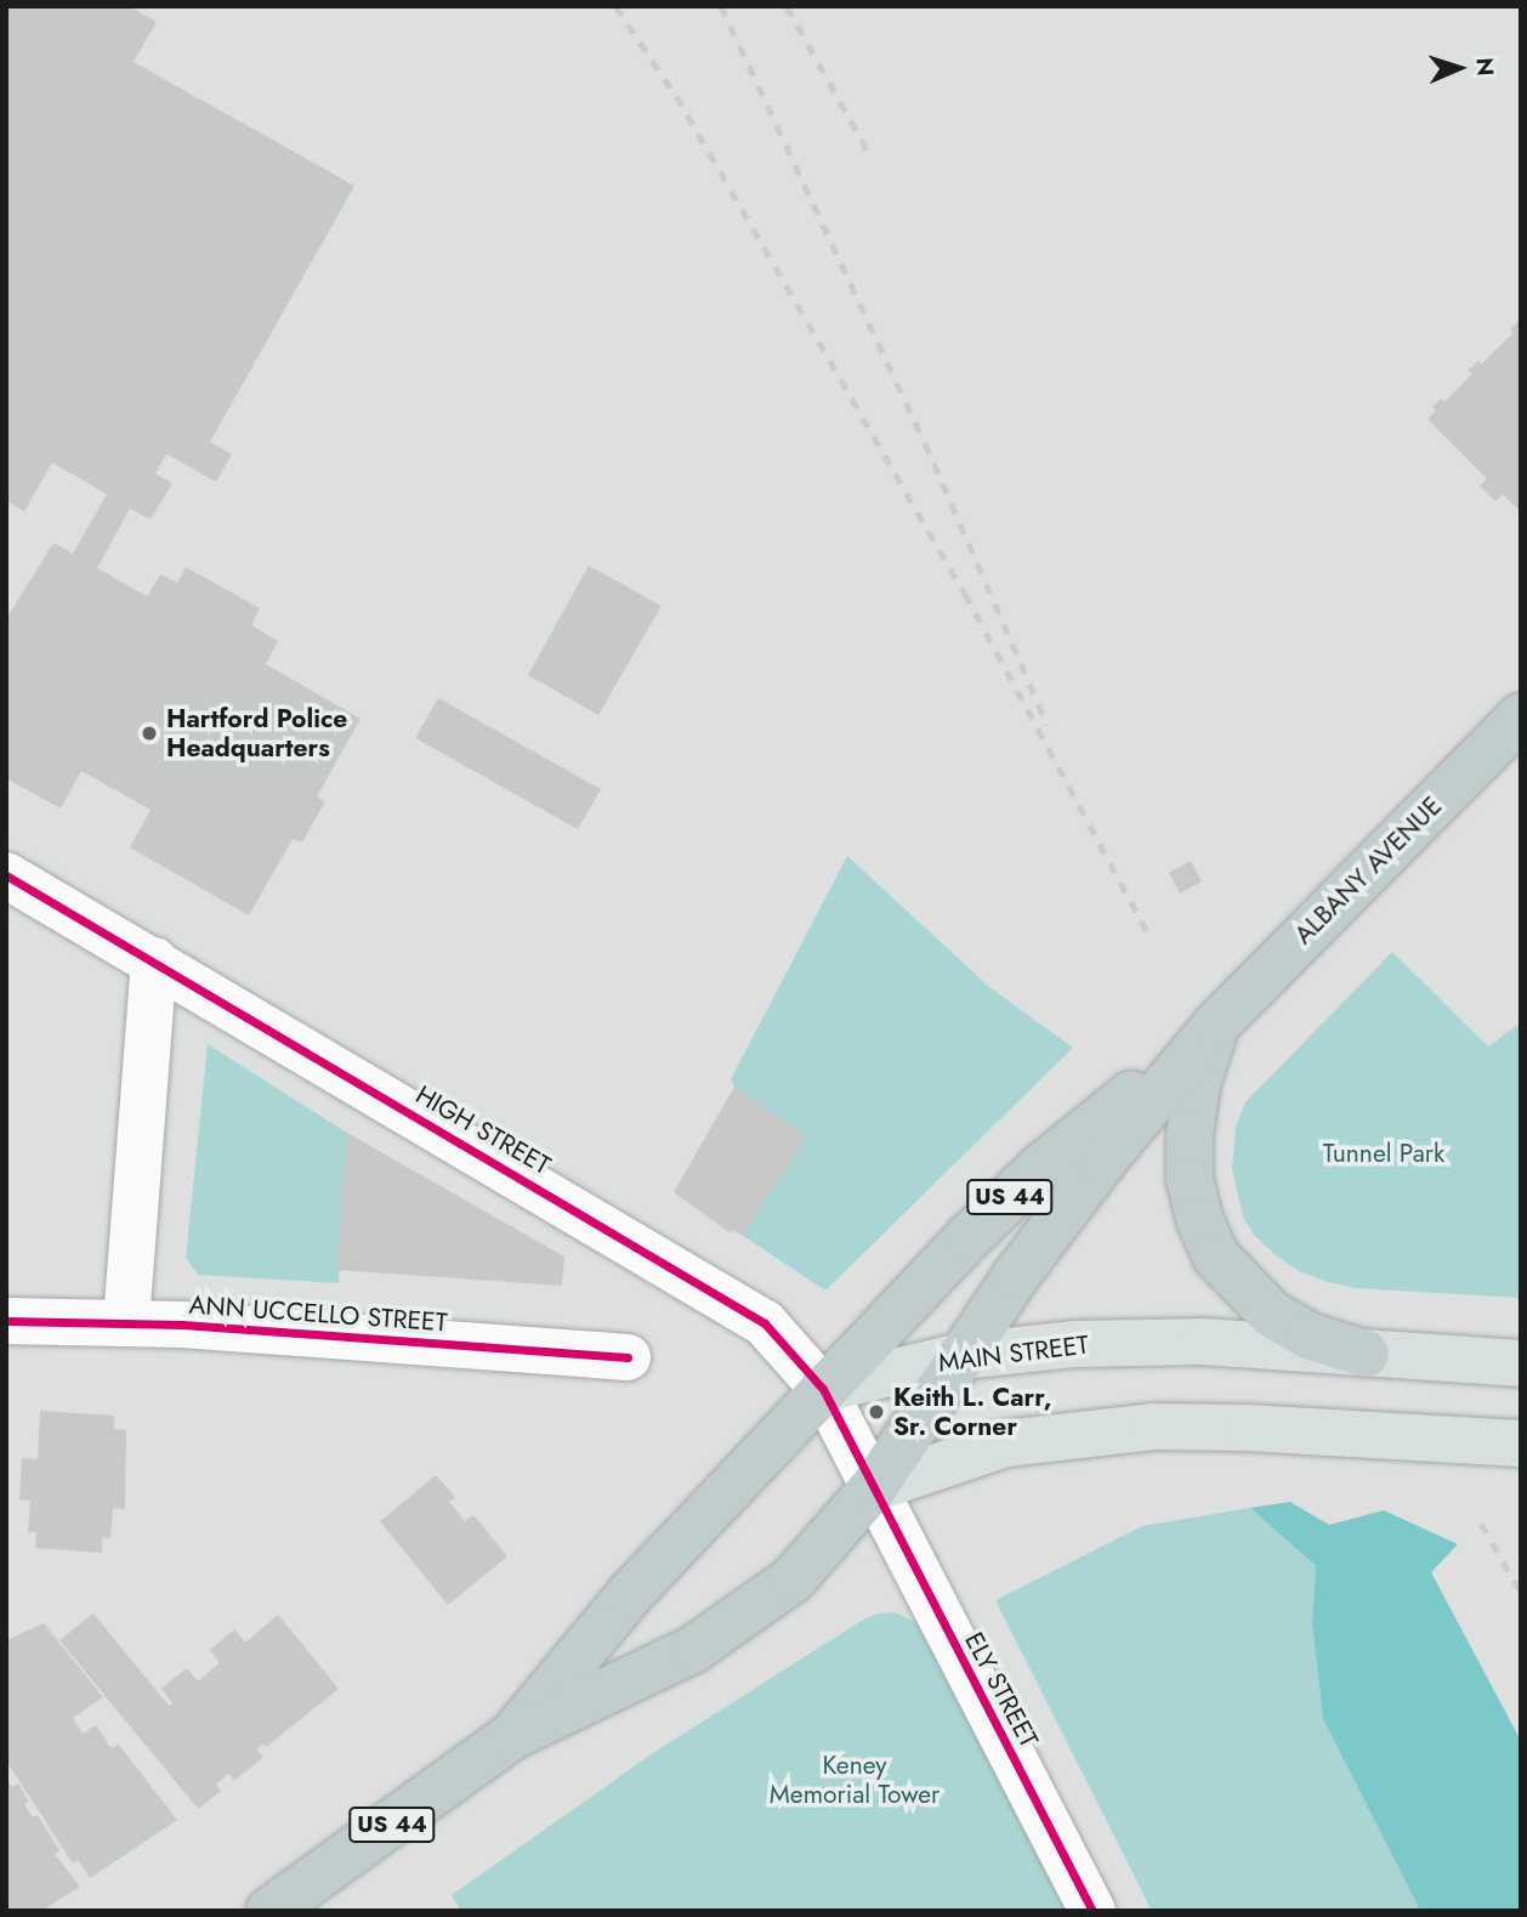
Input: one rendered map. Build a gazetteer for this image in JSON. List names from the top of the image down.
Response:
{
  "streets": {
    "highway": ["ALBANY AVENUE", "US 44"],
    "main road": ["MAIN STREET"],
    "street": ["HIGH STREET", "ANN UCCELLO STREET", "ELY STREET"]
  },
  "crossings": [
    ["ALBANY AVENUE", "HIGH STREET"],
    ["ALBANY AVENUE", "US 44"],
    ["ALBANY AVENUE", "MAIN STREET"],
    ["ALBANY AVENUE", "ELY STREET"],
    ["HIGH STREET", "US 44"],
    ["HIGH STREET", "MAIN STREET"],
    ["HIGH STREET", "ELY STREET"],
    ["US 44", "MAIN STREET"],
    ["US 44", "ELY STREET"]
  ],
  "parks": ["Tunnel Park", "Keney Memorial Tower"],
  "places": ["Hartford Police Headquarters", "Keith L. Carr, Sr. Corner"],
  "north": "right"
}
